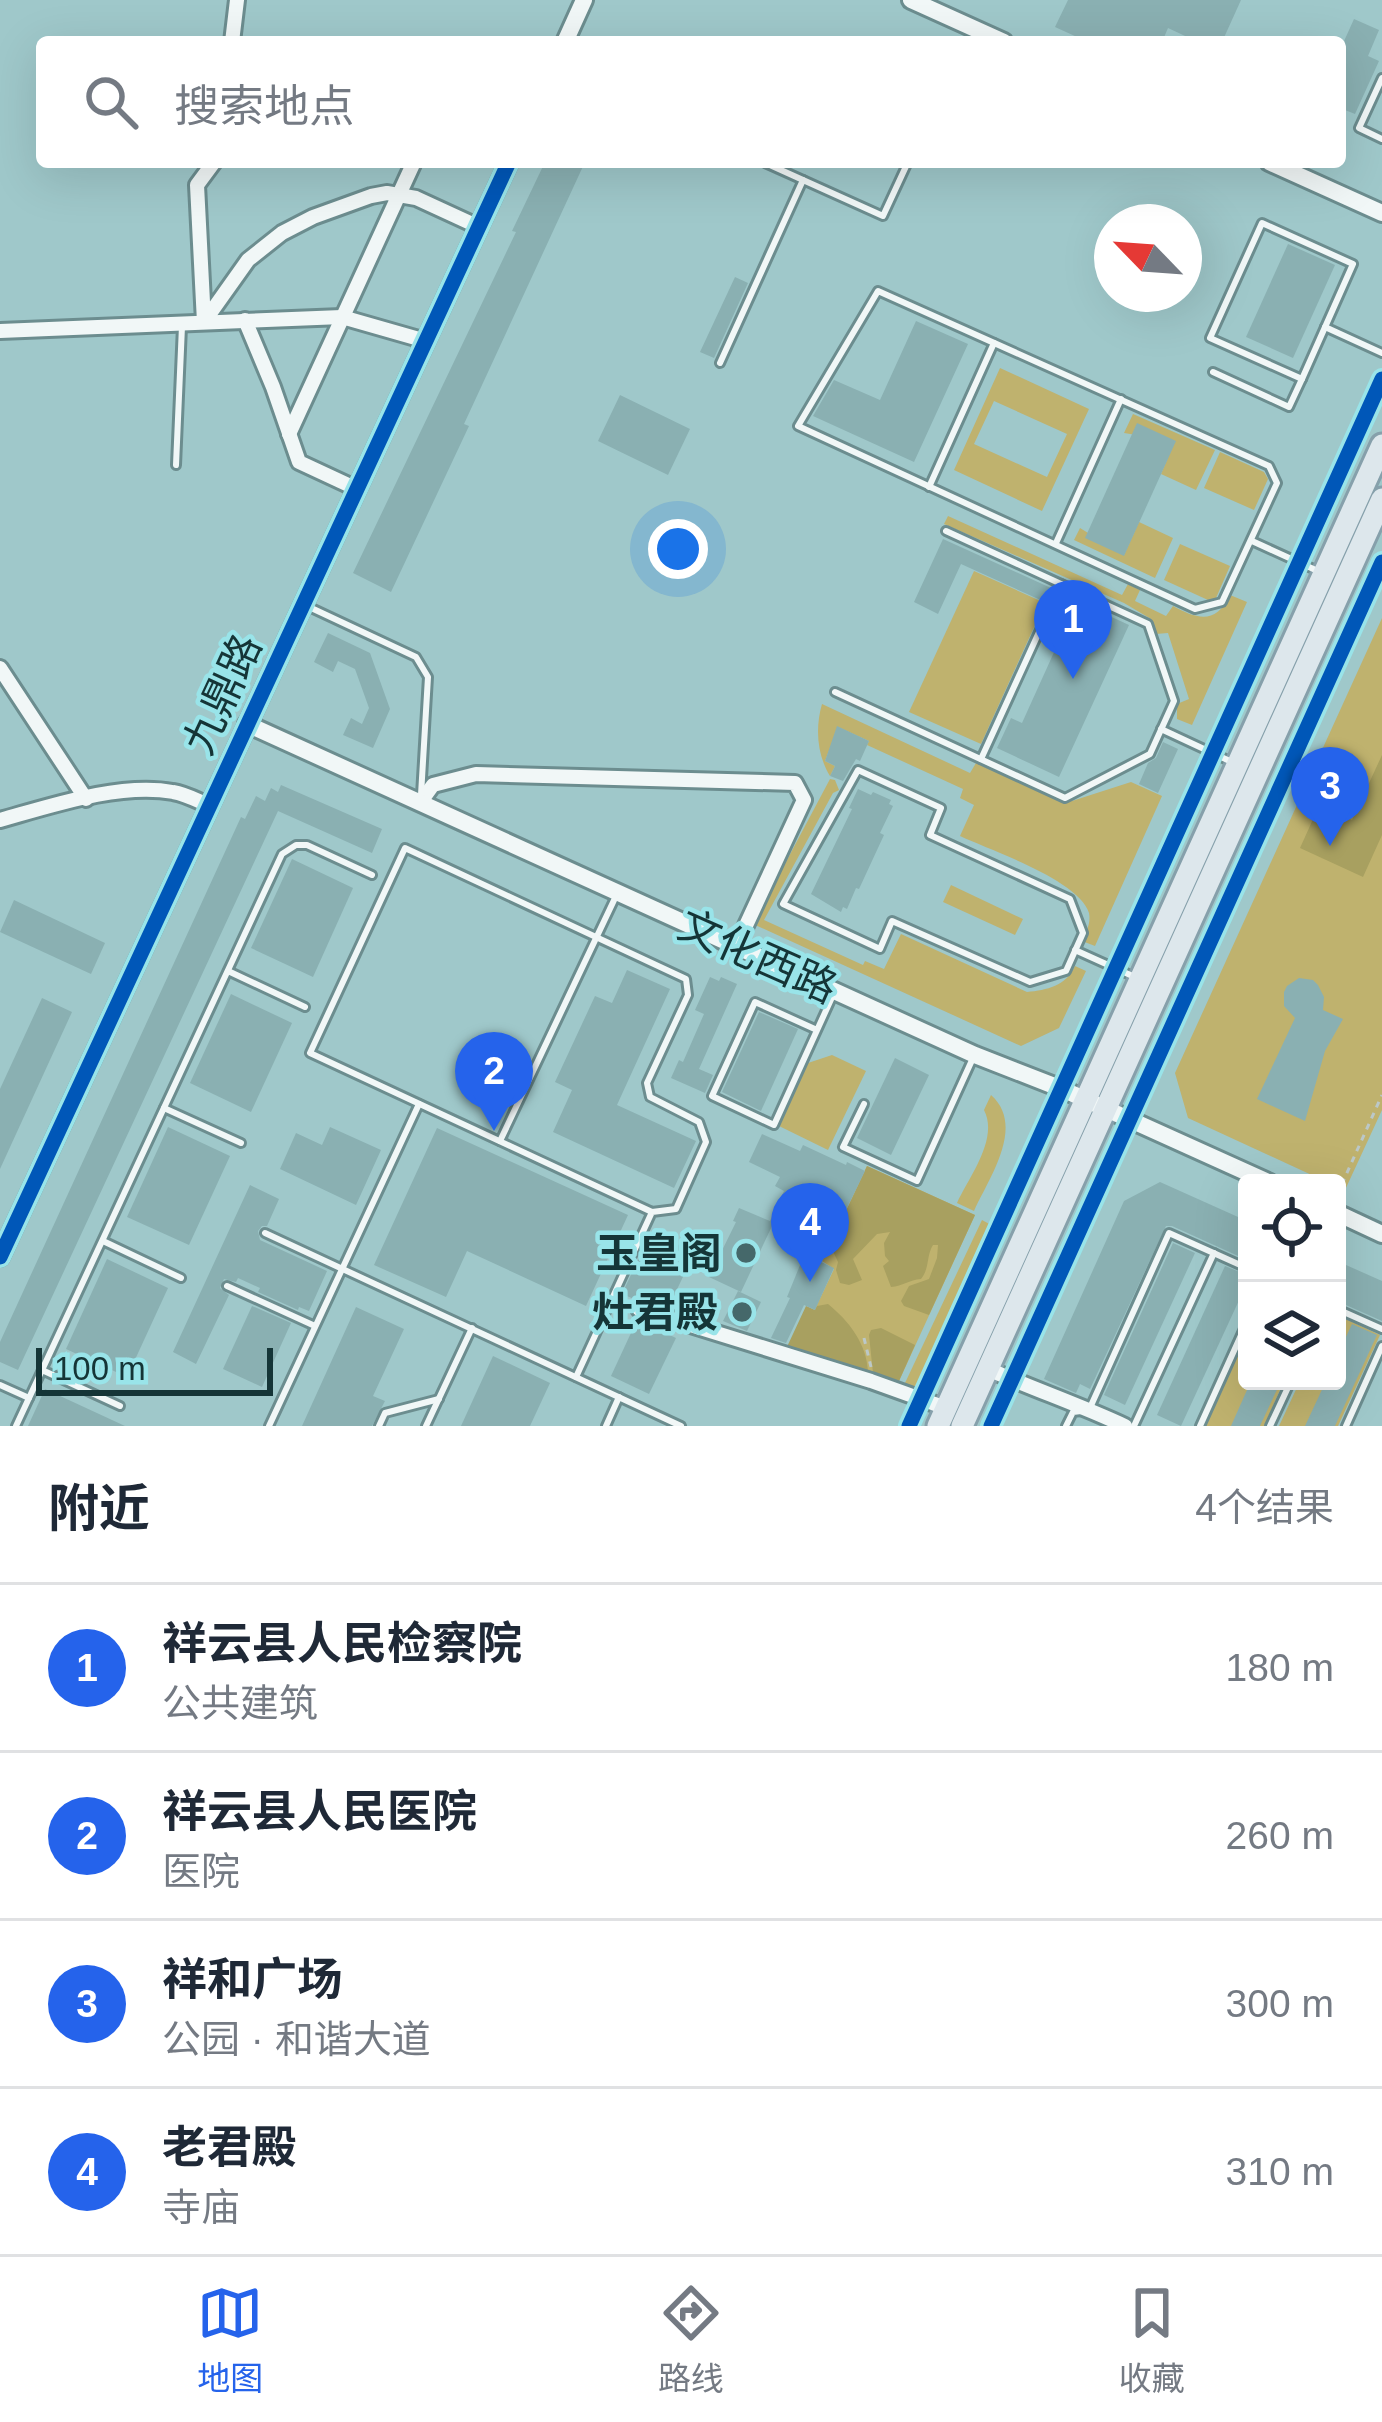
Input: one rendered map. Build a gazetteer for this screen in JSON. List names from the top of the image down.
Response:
{
  "streets": {
    "street": ["九鼎路", "文化西路"]
  },
  "crossings": [
    ["九鼎路", "文化西路"]
  ],
  "places": ["玉皇阁", "灶君殿"],
  "scale_bar": "100 m",
  "north": "top left",
  "page": {
    "search": "搜索地点",
    "pins": [
      "1",
      "3",
      "2",
      "4"
    ],
    "scale": "100 m",
    "heading": ["附近", "4个结果"],
    "list": [
      {
        "mark": "1",
        "name": "祥云县人民检察院",
        "note": "公共建筑",
        "value": "180 m"
      },
      {
        "mark": "2",
        "name": "祥云县人民医院",
        "note": "医院",
        "value": "260 m"
      },
      {
        "mark": "3",
        "name": "祥和广场",
        "note": "公园 · 和谐大道",
        "value": "300 m"
      },
      {
        "mark": "4",
        "name": "老君殿",
        "note": "寺庙",
        "value": "310 m"
      }
    ],
    "nav": ["地图", "路线", "收藏"]
  }
}
